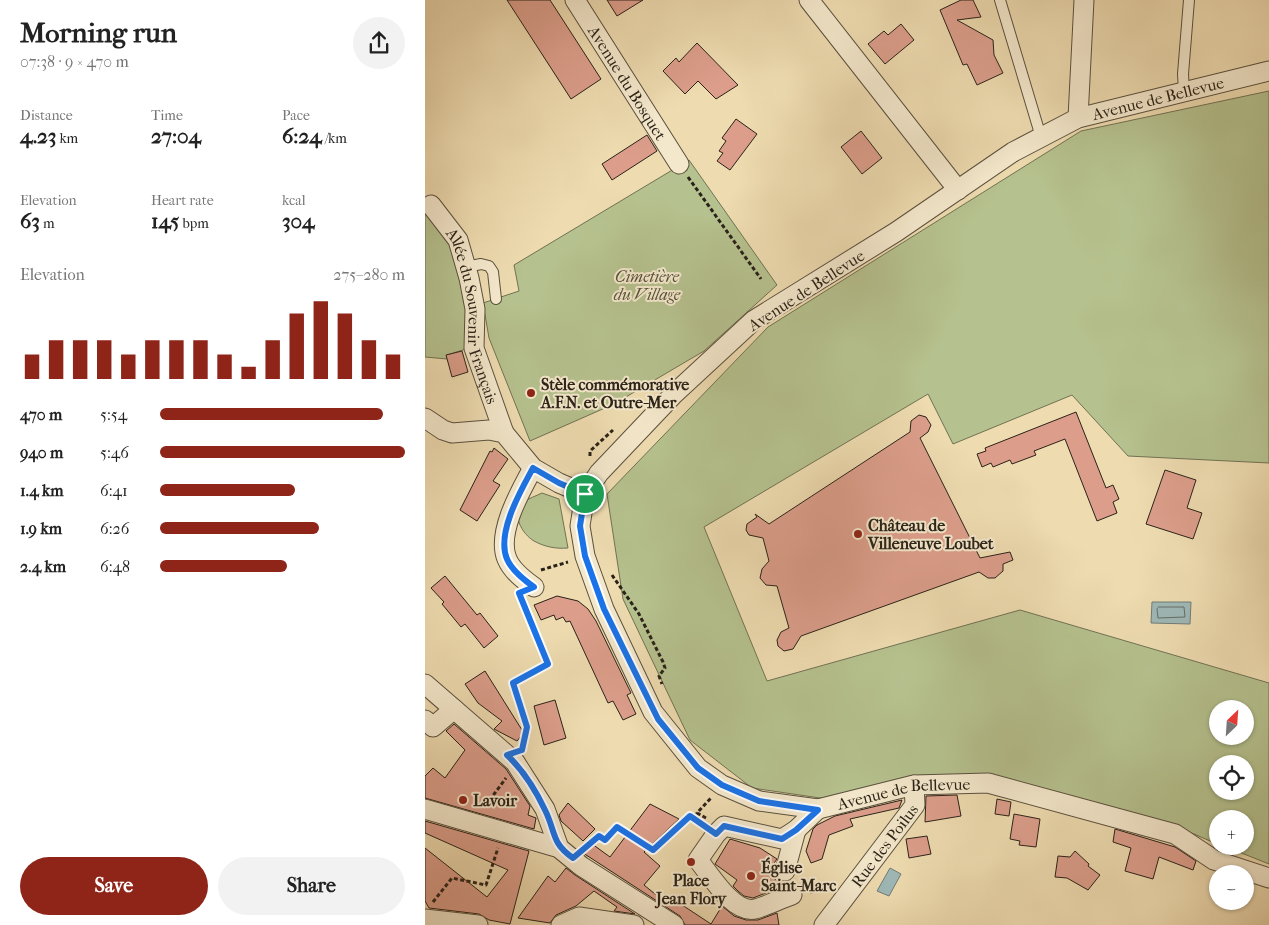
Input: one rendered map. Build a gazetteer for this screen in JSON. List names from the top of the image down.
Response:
{
  "streets": {
    "street": [
      "Avenue du Bosquet",
      "Avenue de Bellevue",
      "Allée du Souvenir Français",
      "Rue des Poilus"
    ]
  },
  "crossings": [
    ["Avenue de Bellevue", "Rue des Poilus"]
  ],
  "parks": ["Cimetière du Village"],
  "places": [
    "Stèle commémorative A.F.N. et Outre-Mer",
    "Château de Villeneuve Loubet",
    "Lavoir",
    "Place Jean Flory",
    "Église Saint-Marc"
  ],
  "north": "top right",
  "page": {
    "heading": ["Morning run", "07:38 · 9 × 470 m"],
    "stats": [
      ["Distance", "4.23 km"],
      ["Time", "27:04"],
      ["Pace", "6:24 /km"],
      ["Elevation", "63 m"],
      ["Heart rate", "145 bpm"],
      ["kcal", "304"]
    ],
    "chart": ["Elevation", "275–280 m"],
    "list": [
      {
        "name": "470 m",
        "note": "5:54"
      },
      {
        "name": "940 m",
        "note": "5:46"
      },
      {
        "name": "1.4 km",
        "note": "6:41"
      },
      {
        "name": "1.9 km",
        "note": "6:26"
      },
      {
        "name": "2.4 km",
        "note": "6:48"
      }
    ],
    "map_buttons": ["+", "−"],
    "buttons": ["Save", "Share"]
  }
}
